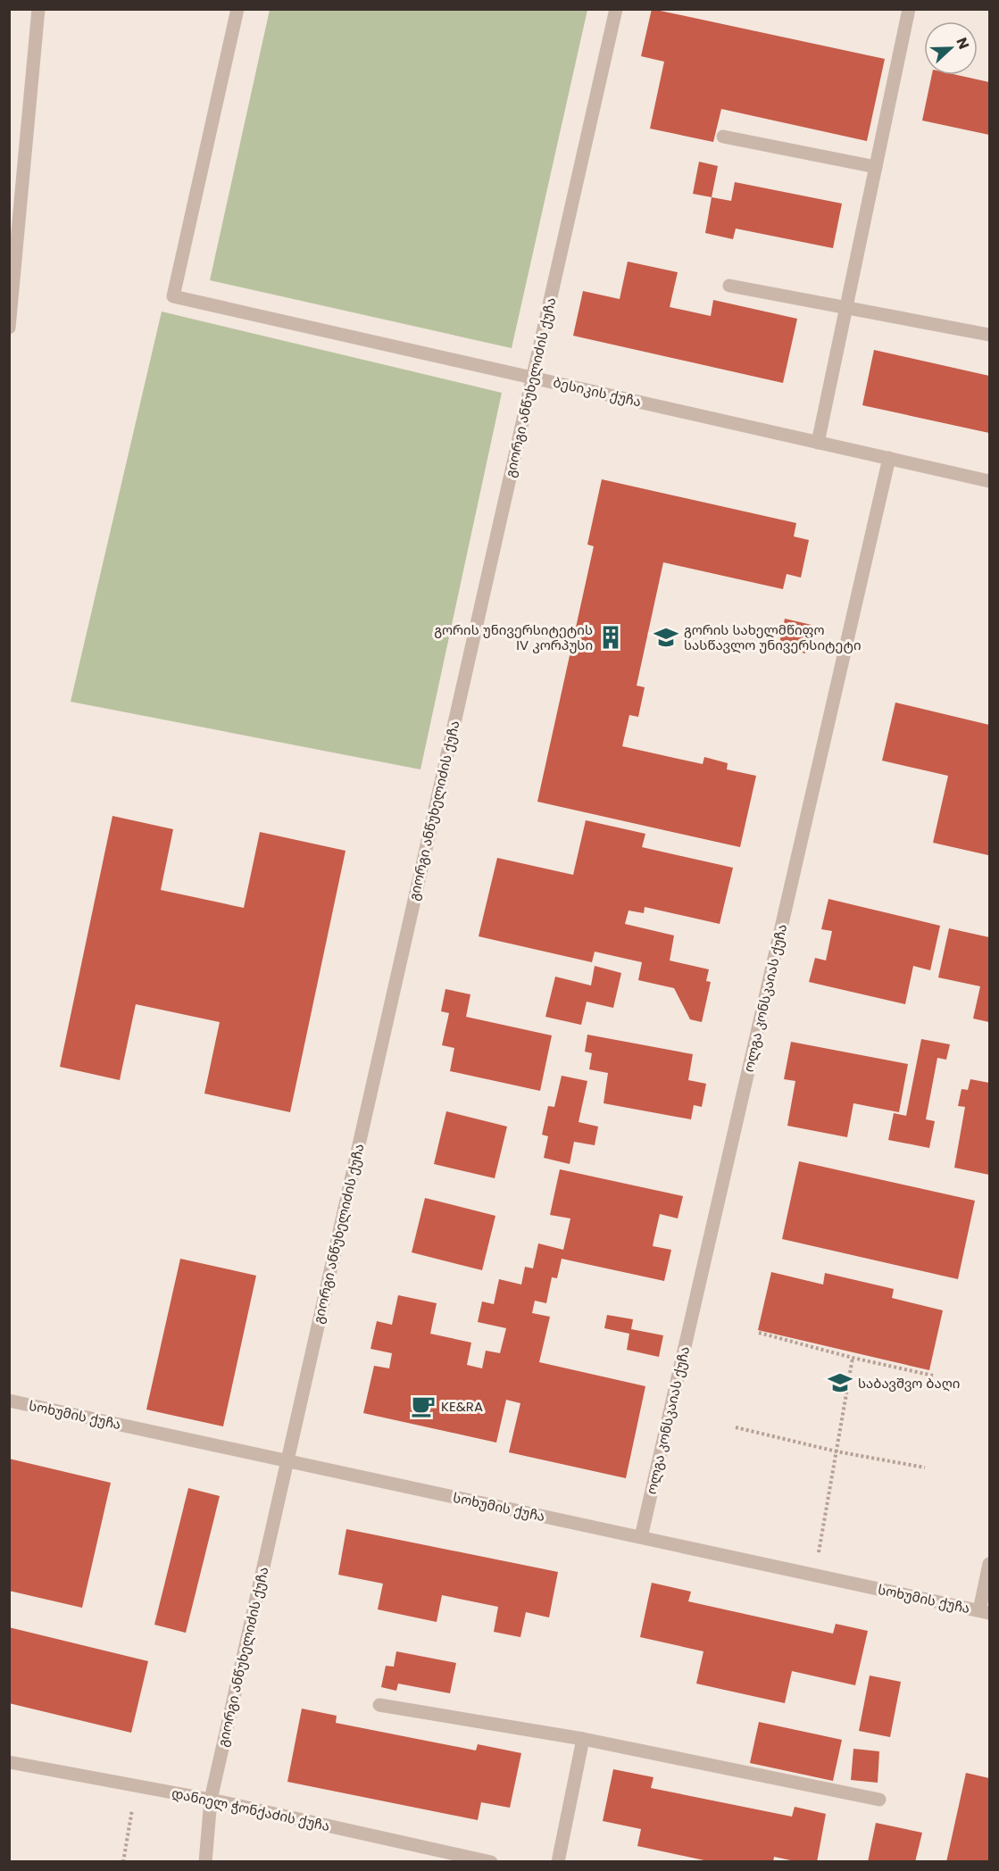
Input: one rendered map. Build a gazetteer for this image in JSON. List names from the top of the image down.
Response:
{
  "streets": {
    "street": [
      "გიორგი ანწუხელიძის ქუჩა",
      "ბესიკის ქუჩა",
      "ოლგა კონსკაიას ქუჩა",
      "სოხუმის ქუჩა",
      "დანიელ ჭონქაძის ქუჩა"
    ]
  },
  "crossings": [
    ["გიორგი ანწუხელიძის ქუჩა", "ბესიკის ქუჩა"],
    ["გიორგი ანწუხელიძის ქუჩა", "სოხუმის ქუჩა"],
    ["გიორგი ანწუხელიძის ქუჩა", "დანიელ ჭონქაძის ქუჩა"],
    ["ბესიკის ქუჩა", "ოლგა კონსკაიას ქუჩა"],
    ["ოლგა კონსკაიას ქუჩა", "სოხუმის ქუჩა"]
  ],
  "places": {
    "building": ["გორის უნივერსიტეტის IV კორპუსი"],
    "school or university": ["გორის სახელმწიფო სასწავლო უნივერსიტეტი", "საბავშვო ბაღი"],
    "cafe": ["KE&RA"]
  },
  "north": "right"
}
